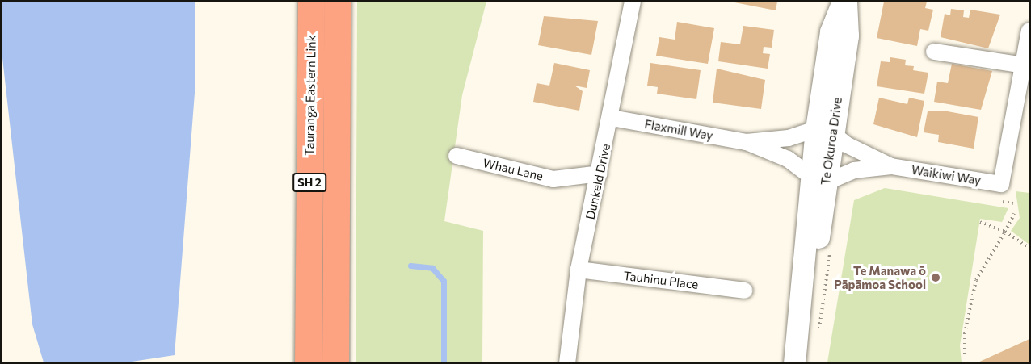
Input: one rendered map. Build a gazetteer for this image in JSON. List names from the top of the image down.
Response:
{
  "streets": {
    "highway": ["Tauranga Eastern Link", "SH 2"],
    "main road": ["Te Okuroa Drive"],
    "street": [
      "Flaxmill Way",
      "Whau Lane",
      "Waikiwi Way",
      "Dunkeld Drive",
      "Tauhinu Place"
    ]
  },
  "crossings": [
    ["Flaxmill Way", "Te Okuroa Drive"],
    ["Flaxmill Way", "Waikiwi Way"],
    ["Flaxmill Way", "Dunkeld Drive"],
    ["Te Okuroa Drive", "Waikiwi Way"],
    ["Whau Lane", "Dunkeld Drive"],
    ["Dunkeld Drive", "Tauhinu Place"]
  ],
  "places": ["Te Manawa ō Pāpāmoa School"]
}
